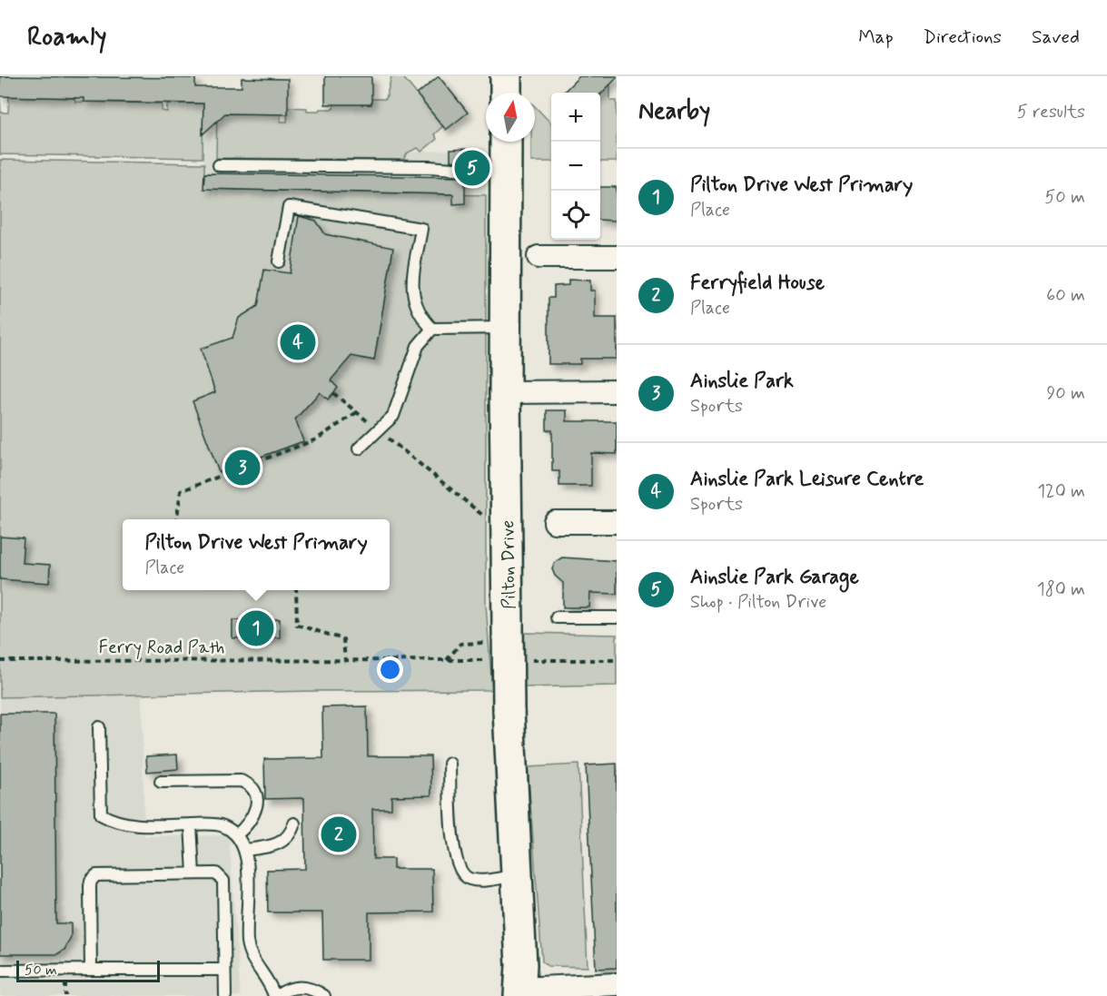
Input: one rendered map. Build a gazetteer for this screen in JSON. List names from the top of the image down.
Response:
{
  "streets": {
    "street": ["Pilton Drive"],
    "path": ["Ferry Road Path"]
  },
  "scale_bar": "50 m",
  "north": "top",
  "page": {
    "header": "Roamly",
    "nav": ["Map", "Directions", "Saved"],
    "heading": ["Nearby", "5 results"],
    "map_buttons": ["+", "−"],
    "list": [
      {
        "mark": "1",
        "name": "Pilton Drive West Primary",
        "note": "Place",
        "value": "50 m"
      },
      {
        "mark": "2",
        "name": "Ferryfield House",
        "note": "Place",
        "value": "60 m"
      },
      {
        "mark": "3",
        "name": "Ainslie Park",
        "note": "Sports",
        "value": "90 m"
      },
      {
        "mark": "4",
        "name": "Ainslie Park Leisure Centre",
        "note": "Sports",
        "value": "120 m"
      },
      {
        "mark": "5",
        "name": "Ainslie Park Garage",
        "note": "Shop · Pilton Drive",
        "value": "180 m"
      }
    ],
    "pins": [
      "5",
      "4",
      "3",
      "1",
      "2"
    ],
    "popup": ["Pilton Drive West Primary", "Place"],
    "scale": "50 m"
  }
}
